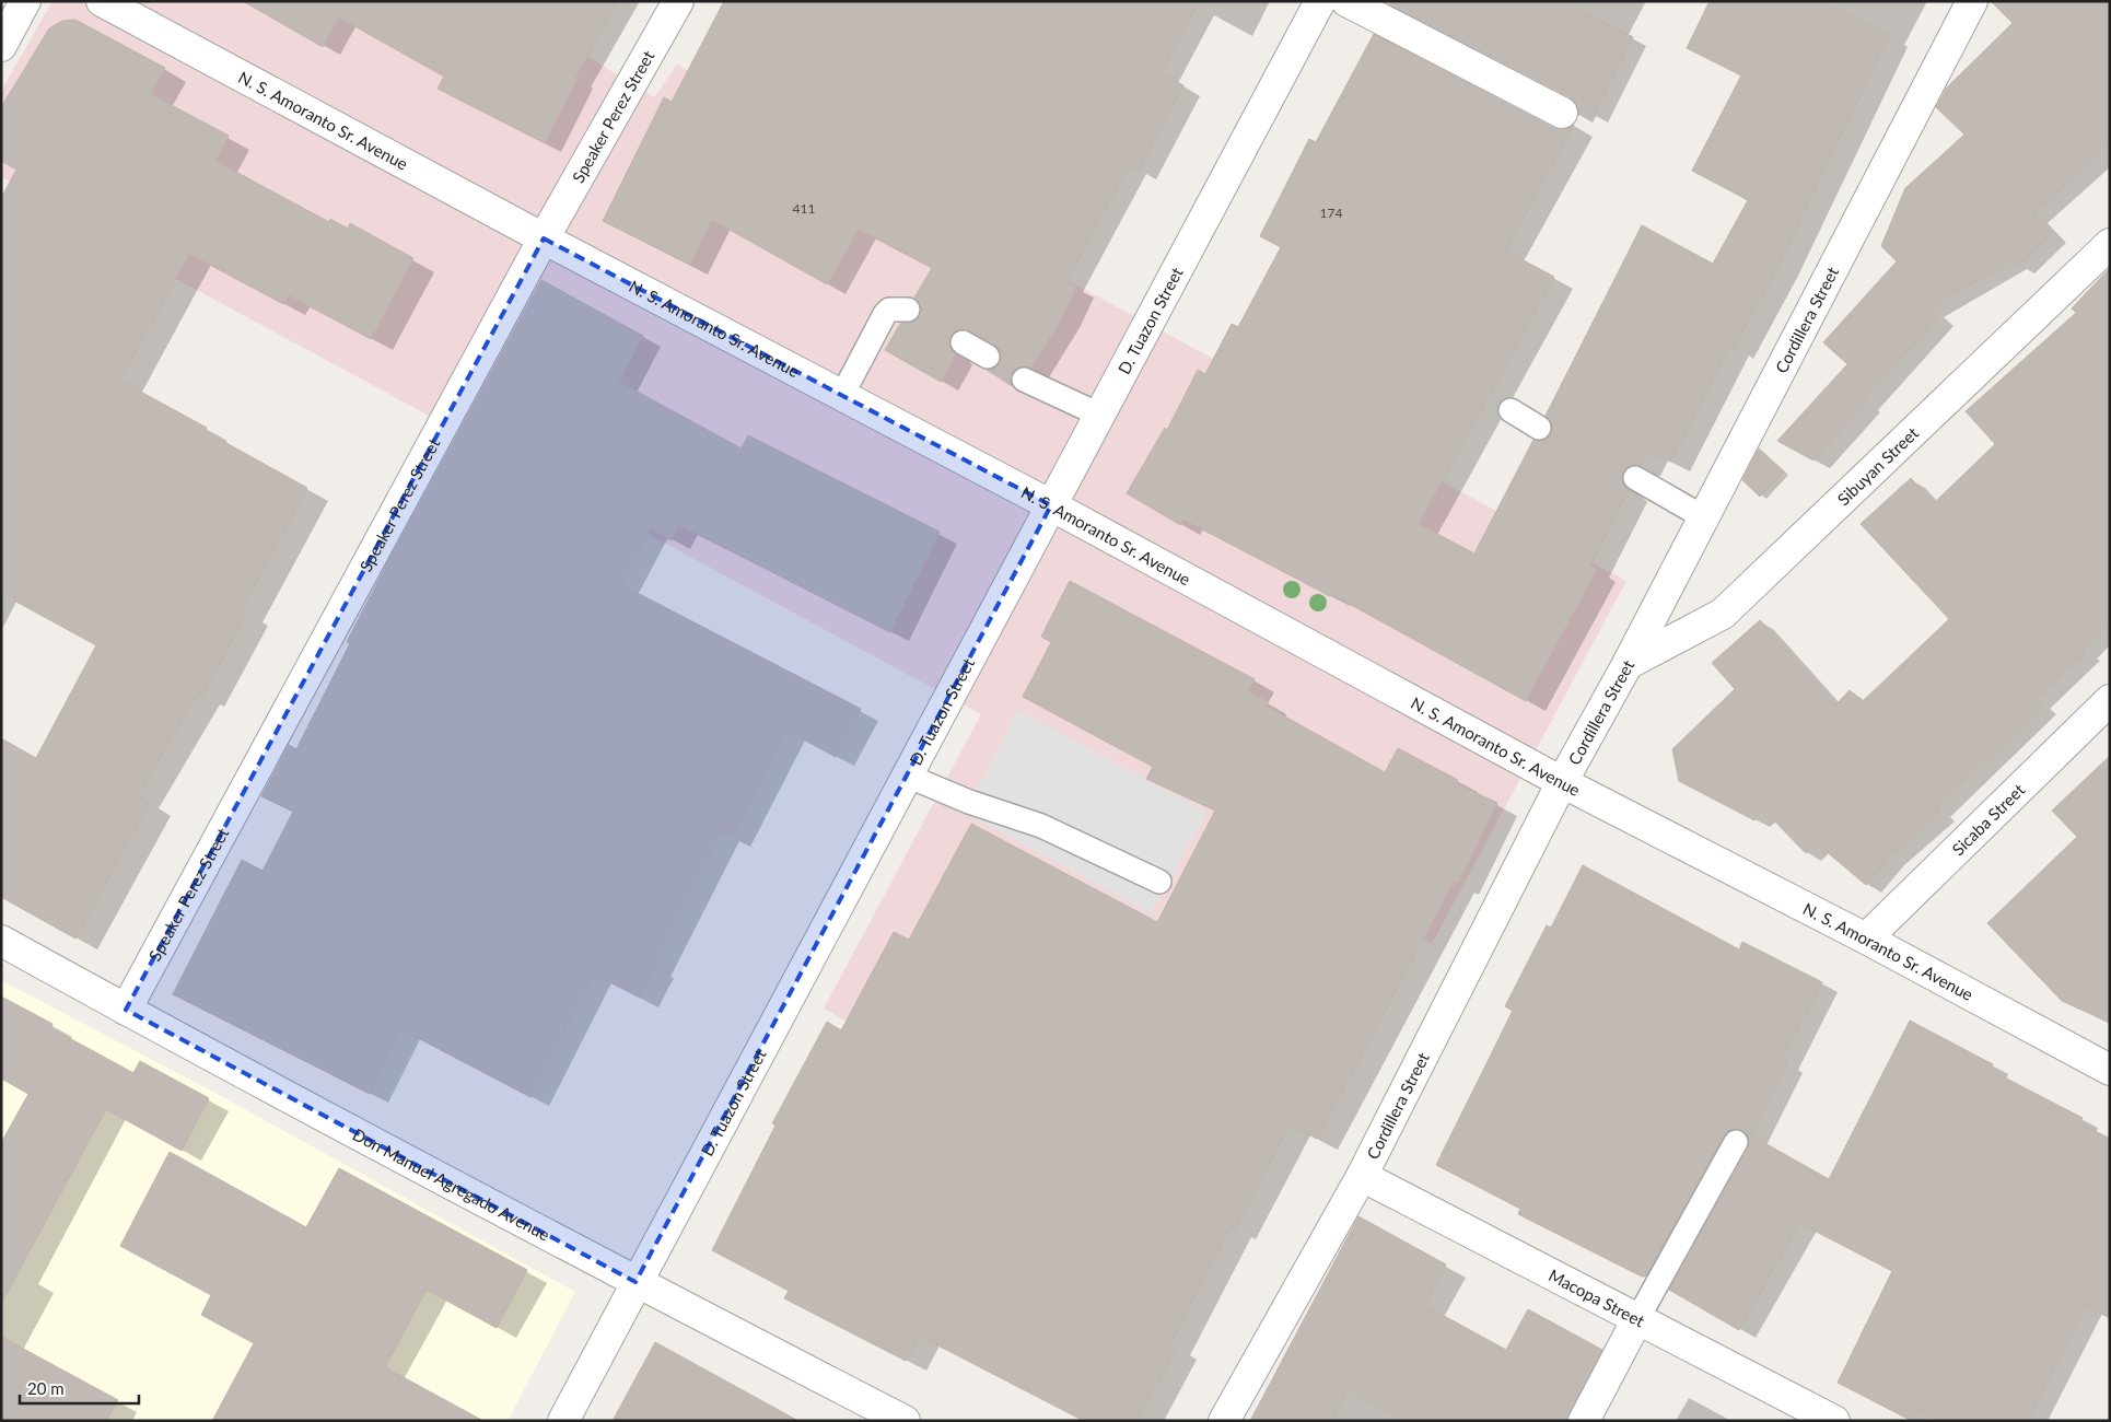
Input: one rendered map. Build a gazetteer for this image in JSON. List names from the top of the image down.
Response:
{
  "streets": {
    "street": [
      "Speaker Perez Street",
      "N. S. Amoranto Sr. Avenue",
      "D. Tuazon Street",
      "Cordillera Street",
      "Sibuyan Street",
      "Sicaba Street",
      "Don Manuel Agregado Avenue",
      "Macopa Street"
    ]
  },
  "crossings": [
    ["Speaker Perez Street", "N. S. Amoranto Sr. Avenue"],
    ["Speaker Perez Street", "Don Manuel Agregado Avenue"],
    ["N. S. Amoranto Sr. Avenue", "D. Tuazon Street"],
    ["N. S. Amoranto Sr. Avenue", "Cordillera Street"],
    ["N. S. Amoranto Sr. Avenue", "Sicaba Street"],
    ["D. Tuazon Street", "Don Manuel Agregado Avenue"],
    ["Cordillera Street", "Sibuyan Street"],
    ["Cordillera Street", "Macopa Street"]
  ],
  "house_numbers": ["411", "174"],
  "scale_bar": "20 m"
}
